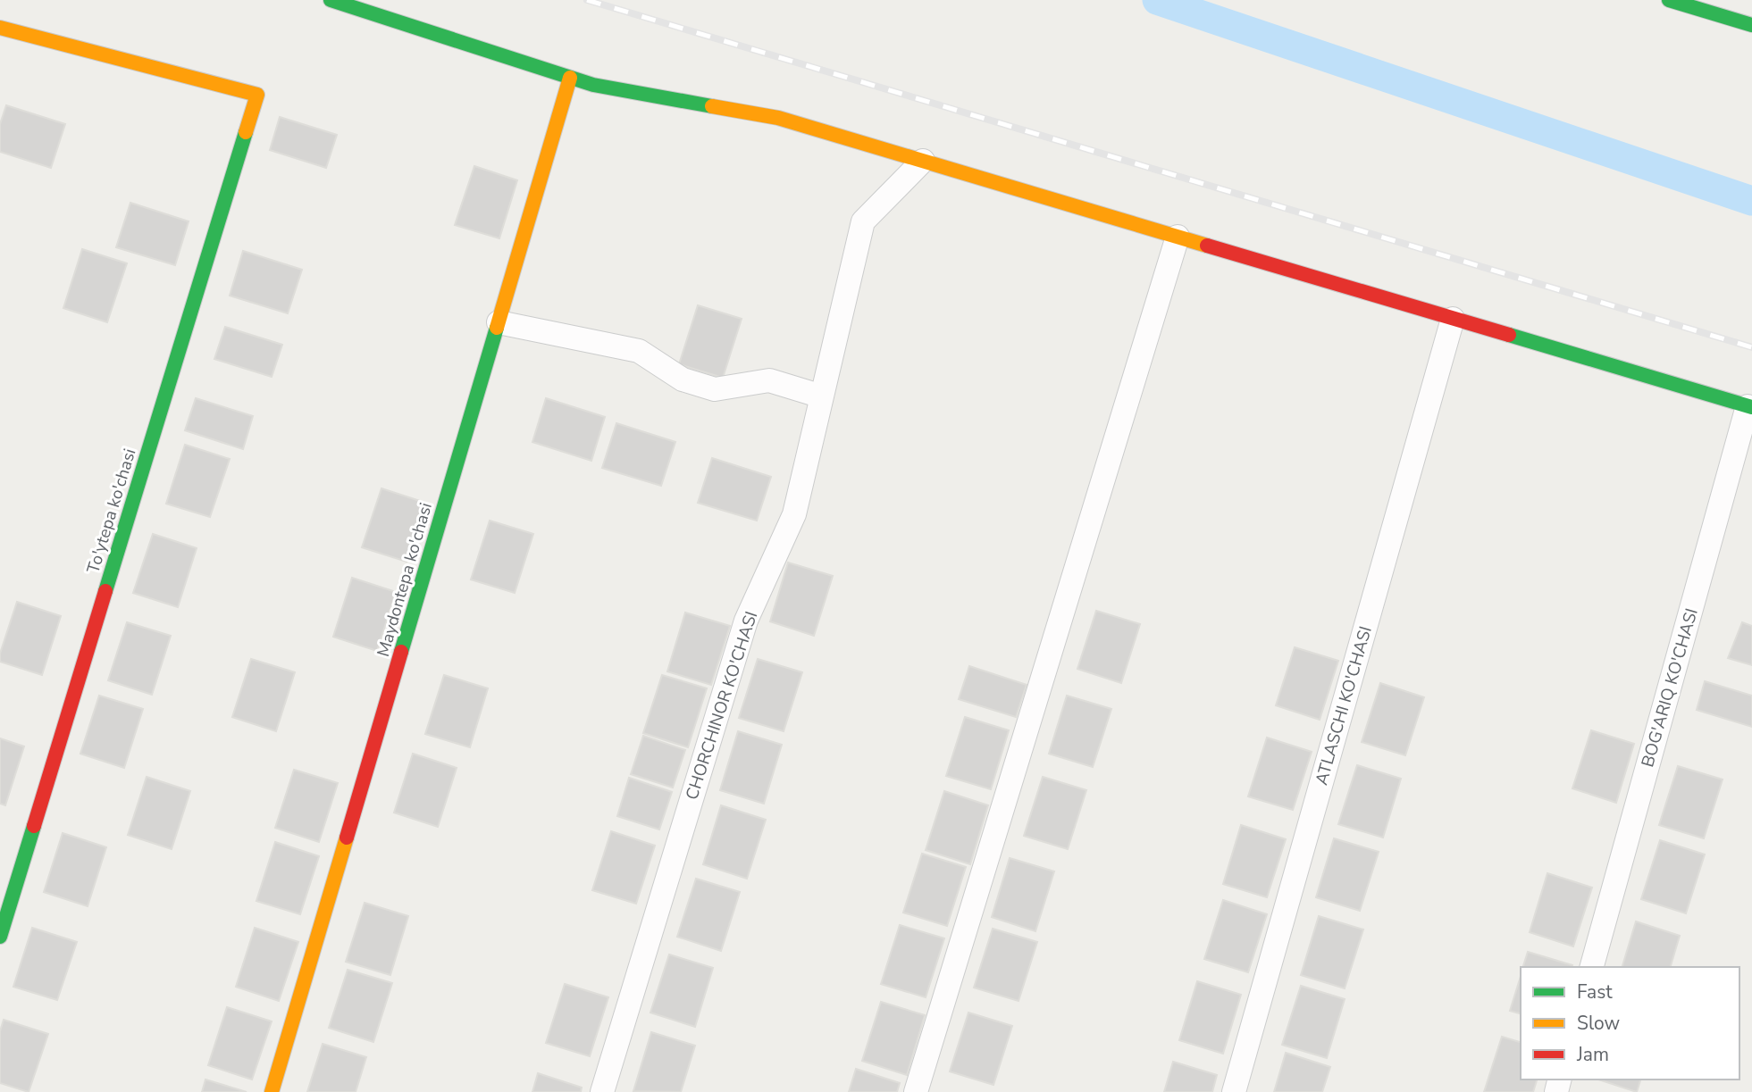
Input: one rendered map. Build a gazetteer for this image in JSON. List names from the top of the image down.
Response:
{
  "streets": {
    "street": [
      "To'ytepa ko'chasi",
      "Maydontepa ko'chasi",
      "BOG'ARIQ KO'CHASI",
      "CHORCHINOR KO'CHASI",
      "ATLASCHI KO'CHASI"
    ]
  },
  "legend": ["Fast", "Slow", "Jam"]
}
